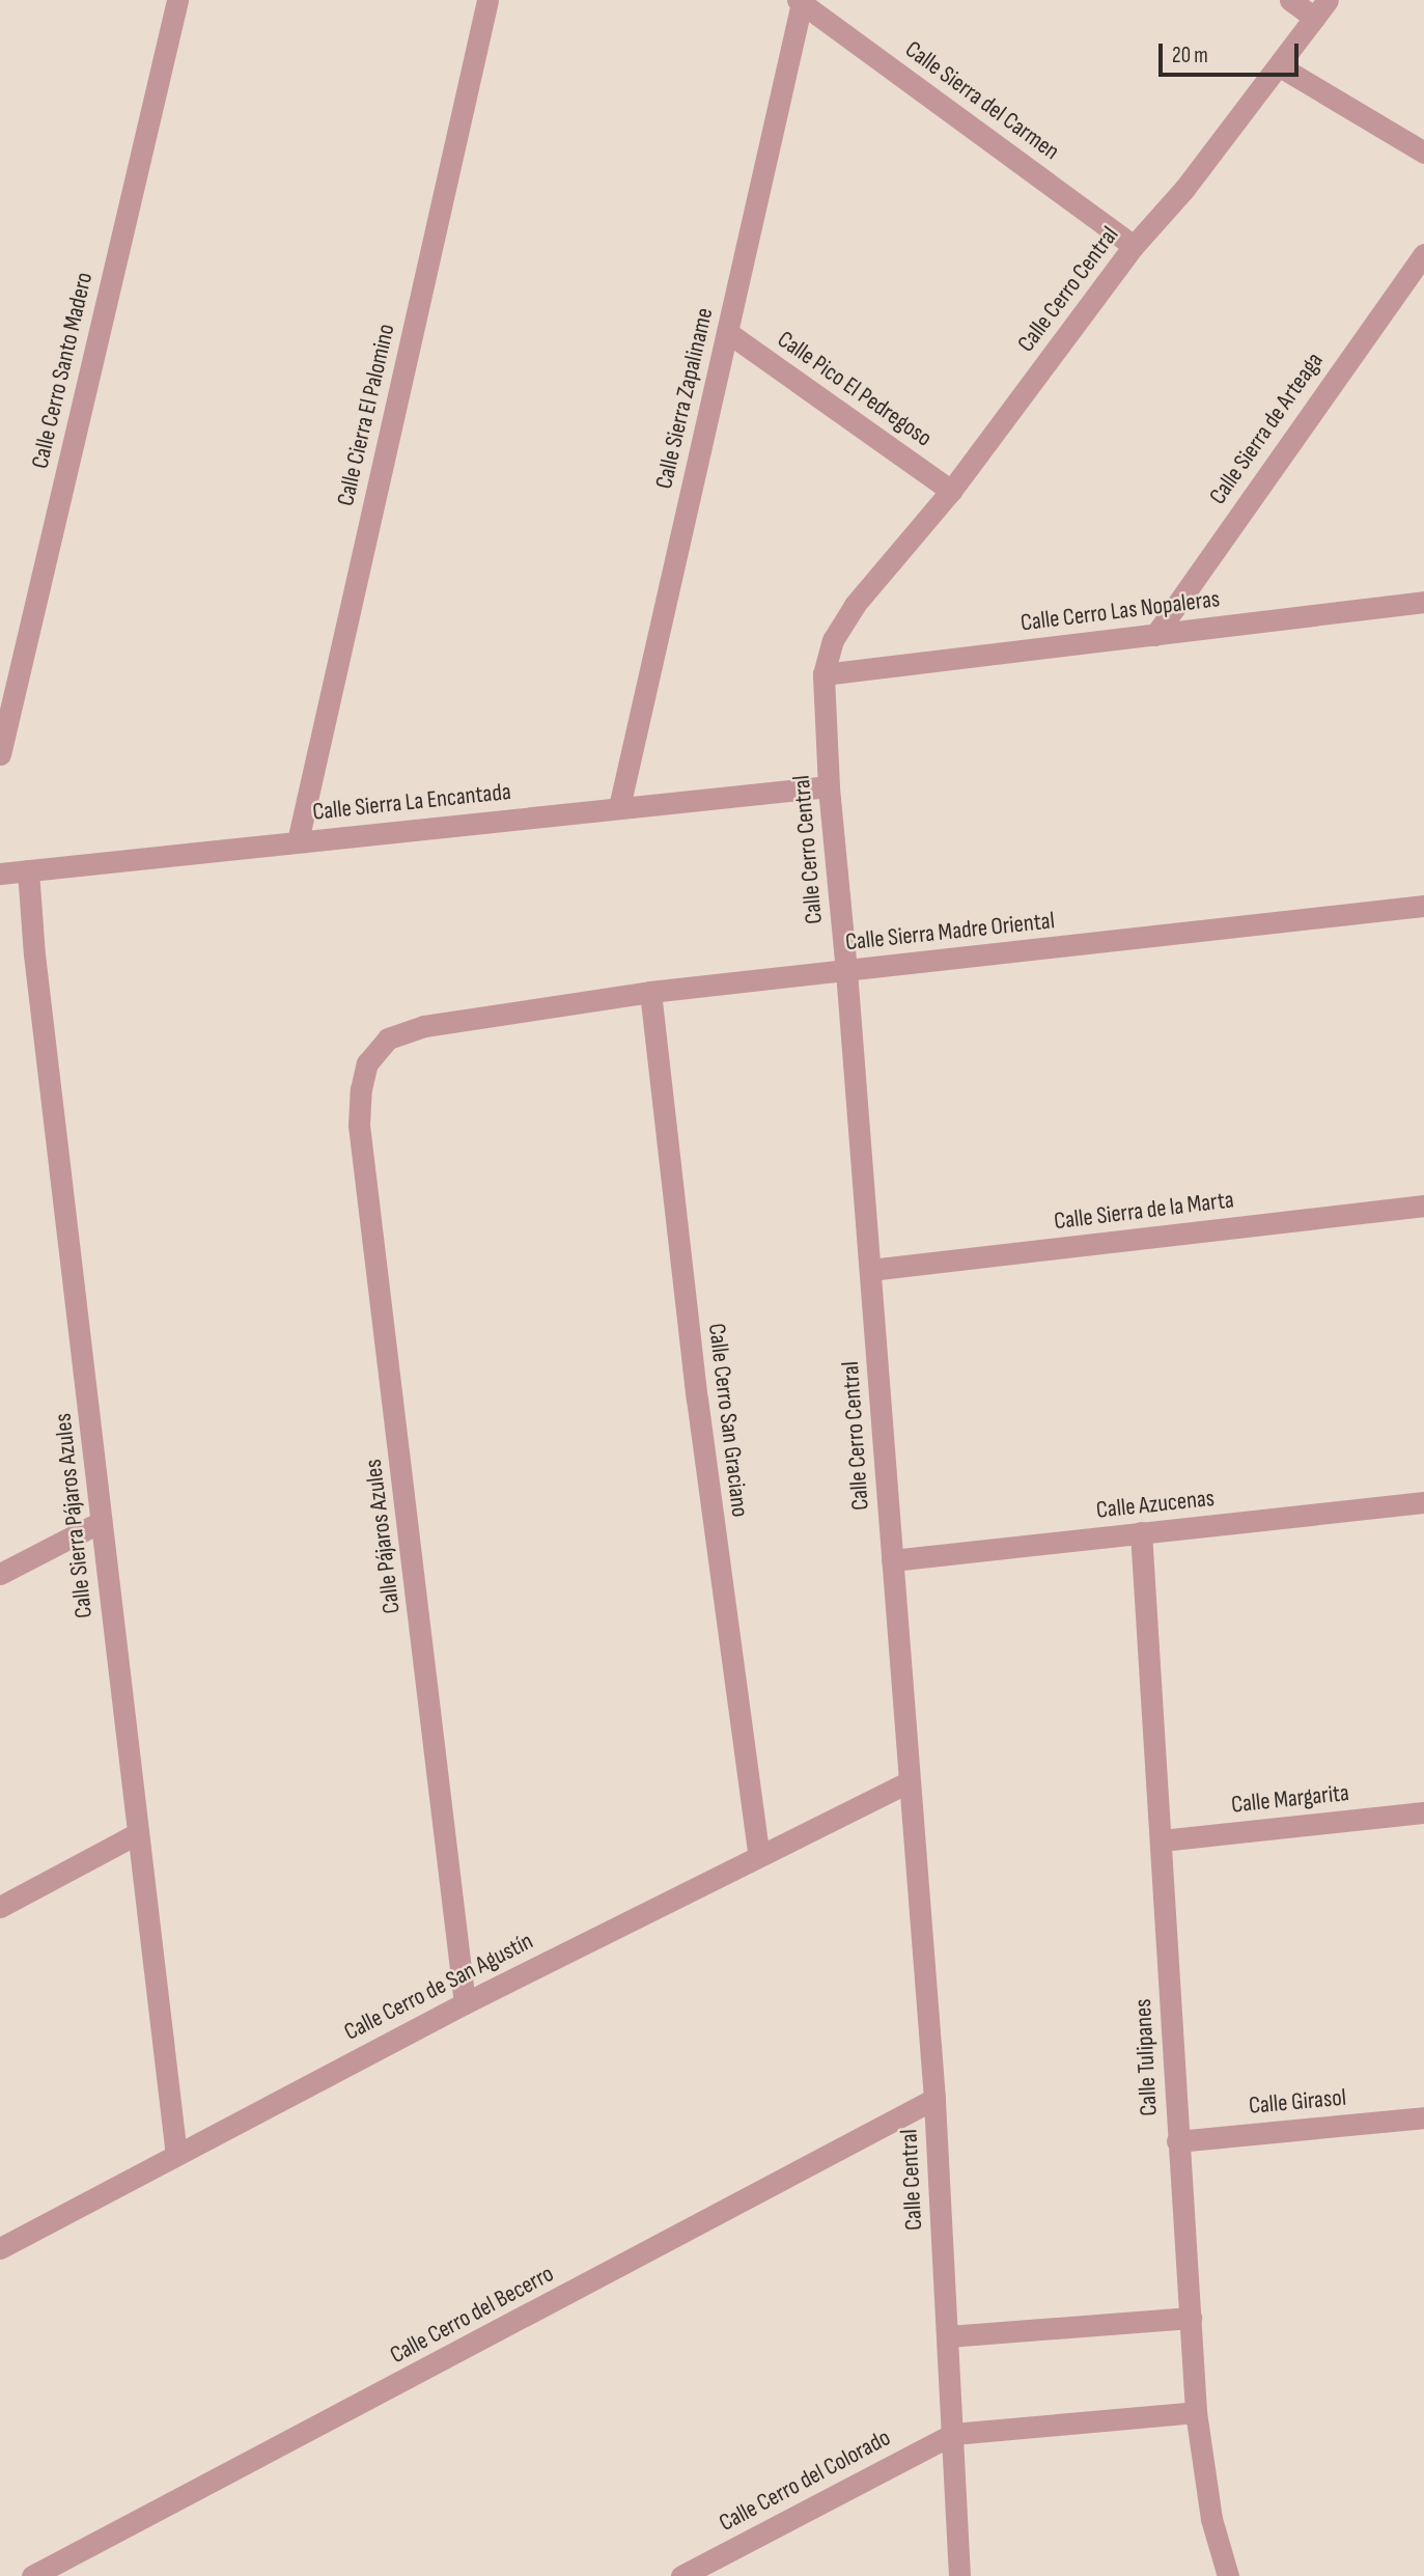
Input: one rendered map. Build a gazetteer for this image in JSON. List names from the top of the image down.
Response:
{
  "streets": {
    "street": [
      "Calle Sierra del Carmen",
      "Calle Cerro Central",
      "Calle Cerro Santo Madero",
      "Calle Pico El Pedregoso",
      "Calle Sierra Zapaliname",
      "Calle Cierra El Palomino",
      "Calle Sierra de Arteaga",
      "Calle Cerro Las Nopaleras",
      "Calle Sierra La Encantada",
      "Calle Sierra Madre Oriental",
      "Calle Sierra de la Marta",
      "Calle Cerro San Graciano",
      "Calle Azucenas",
      "Calle Sierra Pájaros Azules",
      "Calle Pájaros Azules",
      "Calle Margarita",
      "Calle Cerro de San Agustín",
      "Calle Tulipanes",
      "Calle Girasol",
      "Calle Central",
      "Calle Cerro del Becerro",
      "Calle Cerro del Colorado"
    ]
  },
  "crossings": [
    ["Calle Sierra del Carmen", "Calle Cerro Central"],
    ["Calle Sierra del Carmen", "Calle Sierra Zapaliname"],
    ["Calle Cerro Central", "Calle Pico El Pedregoso"],
    ["Calle Cerro Central", "Calle Cerro Las Nopaleras"],
    ["Calle Cerro Central", "Calle Sierra La Encantada"],
    ["Calle Cerro Central", "Calle Sierra Madre Oriental"],
    ["Calle Cerro Central", "Calle Sierra de la Marta"],
    ["Calle Cerro Central", "Calle Azucenas"],
    ["Calle Cerro Central", "Calle Cerro de San Agustín"],
    ["Calle Cerro Central", "Calle Central"],
    ["Calle Pico El Pedregoso", "Calle Sierra Zapaliname"],
    ["Calle Sierra Zapaliname", "Calle Sierra La Encantada"],
    ["Calle Cierra El Palomino", "Calle Sierra La Encantada"],
    ["Calle Sierra de Arteaga", "Calle Cerro Las Nopaleras"],
    ["Calle Sierra La Encantada", "Calle Sierra Pájaros Azules"],
    ["Calle Sierra Madre Oriental", "Calle Cerro San Graciano"],
    ["Calle Sierra Madre Oriental", "Calle Pájaros Azules"],
    ["Calle Cerro San Graciano", "Calle Cerro de San Agustín"],
    ["Calle Azucenas", "Calle Tulipanes"],
    ["Calle Sierra Pájaros Azules", "Calle Cerro de San Agustín"],
    ["Calle Pájaros Azules", "Calle Cerro de San Agustín"],
    ["Calle Margarita", "Calle Tulipanes"],
    ["Calle Cerro de San Agustín", "Calle Central"],
    ["Calle Tulipanes", "Calle Girasol"],
    ["Calle Central", "Calle Cerro del Becerro"],
    ["Calle Central", "Calle Cerro del Colorado"]
  ],
  "scale_bar": "20 m"
}
